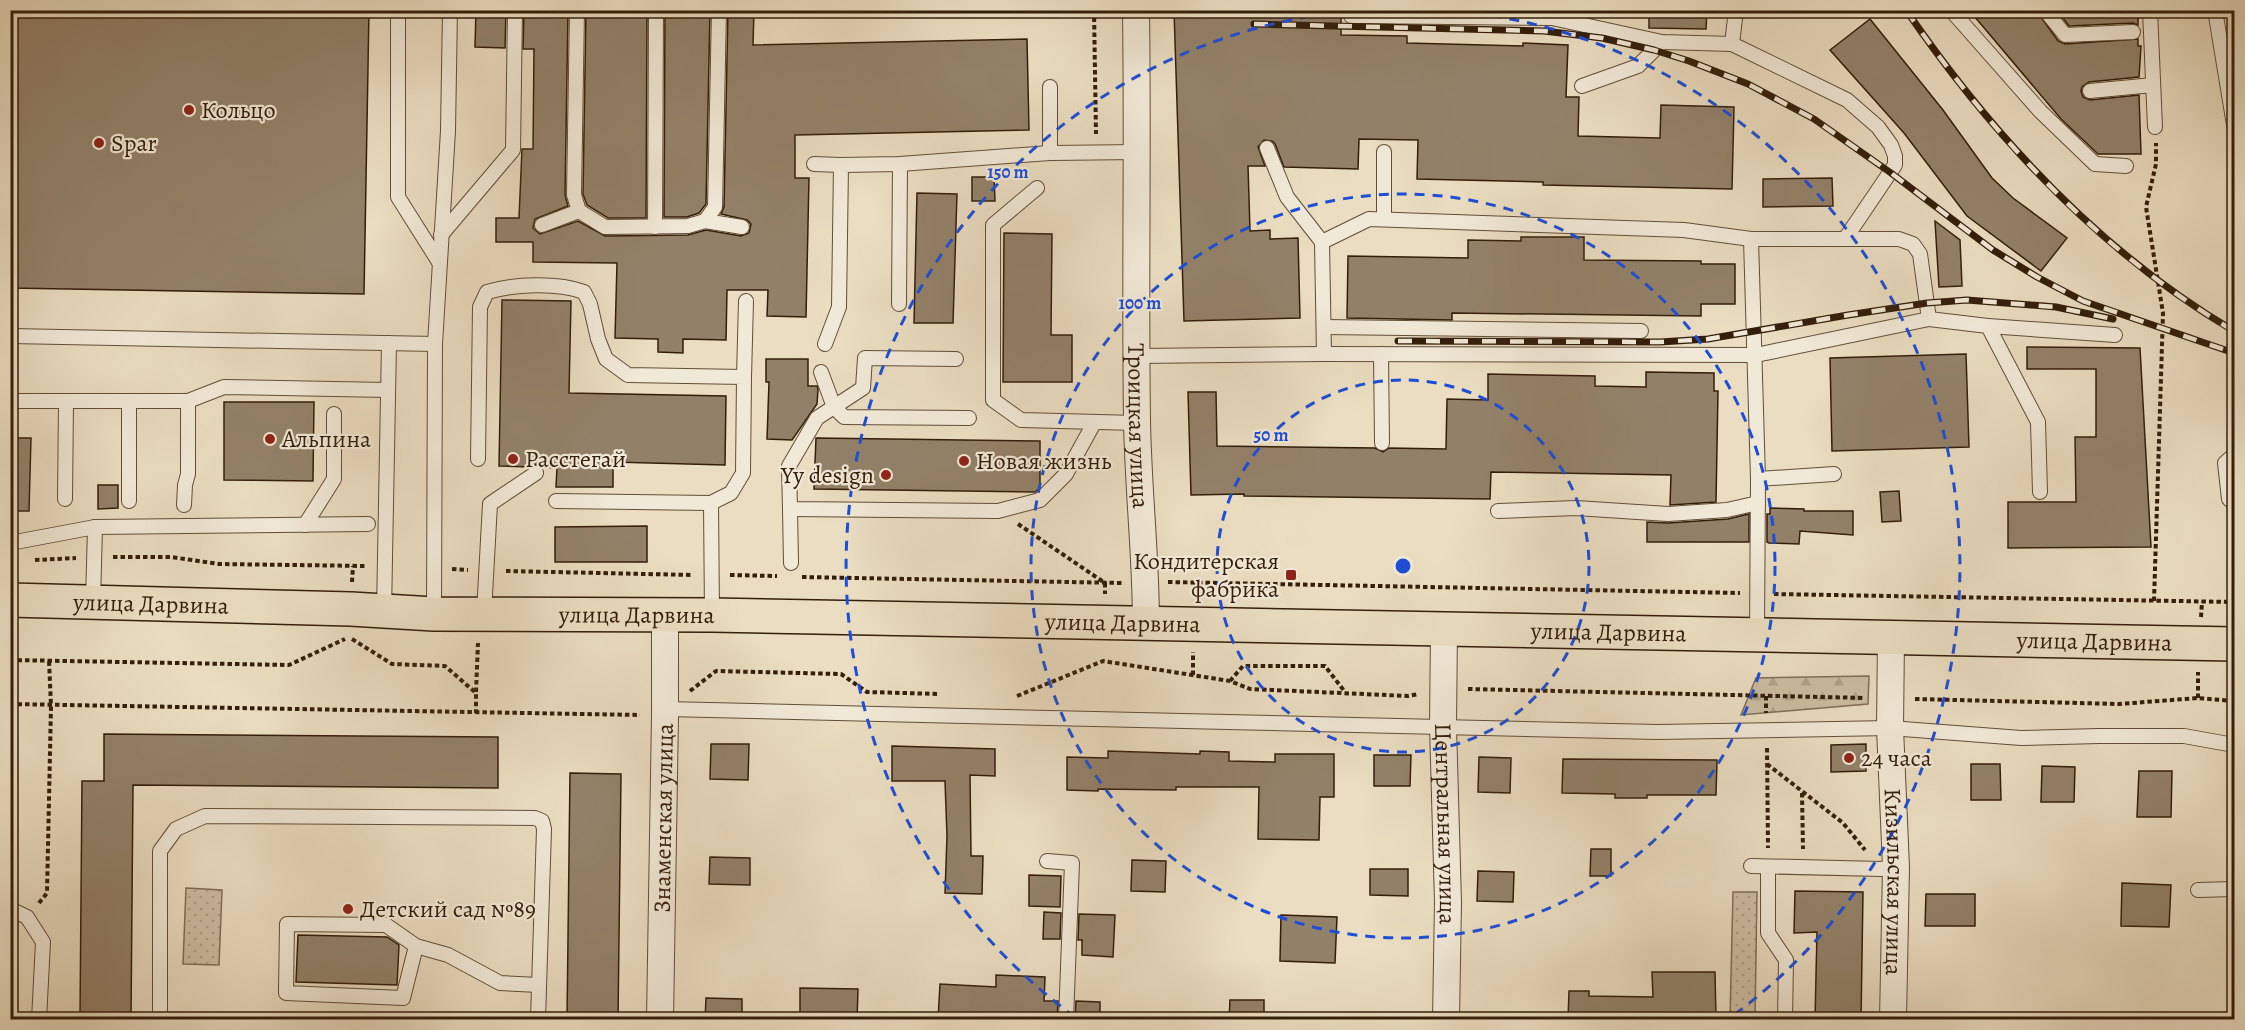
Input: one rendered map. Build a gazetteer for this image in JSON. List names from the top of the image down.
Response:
{
  "streets": {
    "main road": ["улица Дарвина"],
    "street": [
      "Троицкая улица",
      "Знаменская улица",
      "Центральная улица",
      "Кизильская улица"
    ]
  },
  "crossings": [
    ["Троицкая улица", "улица Дарвина"],
    ["улица Дарвина", "Знаменская улица"],
    ["улица Дарвина", "Центральная улица"],
    ["улица Дарвина", "Кизильская улица"]
  ],
  "places": {
    "other": [
      "Кольцо",
      "Spar",
      "Альпина",
      "Расстегай",
      "Новая жизнь",
      "Yy design",
      "24 часа",
      "Детский сад №89"
    ],
    "transit": ["Кондитерская фабрика"]
  },
  "rings": ["150 m", "100 m", "50 m"]
}
